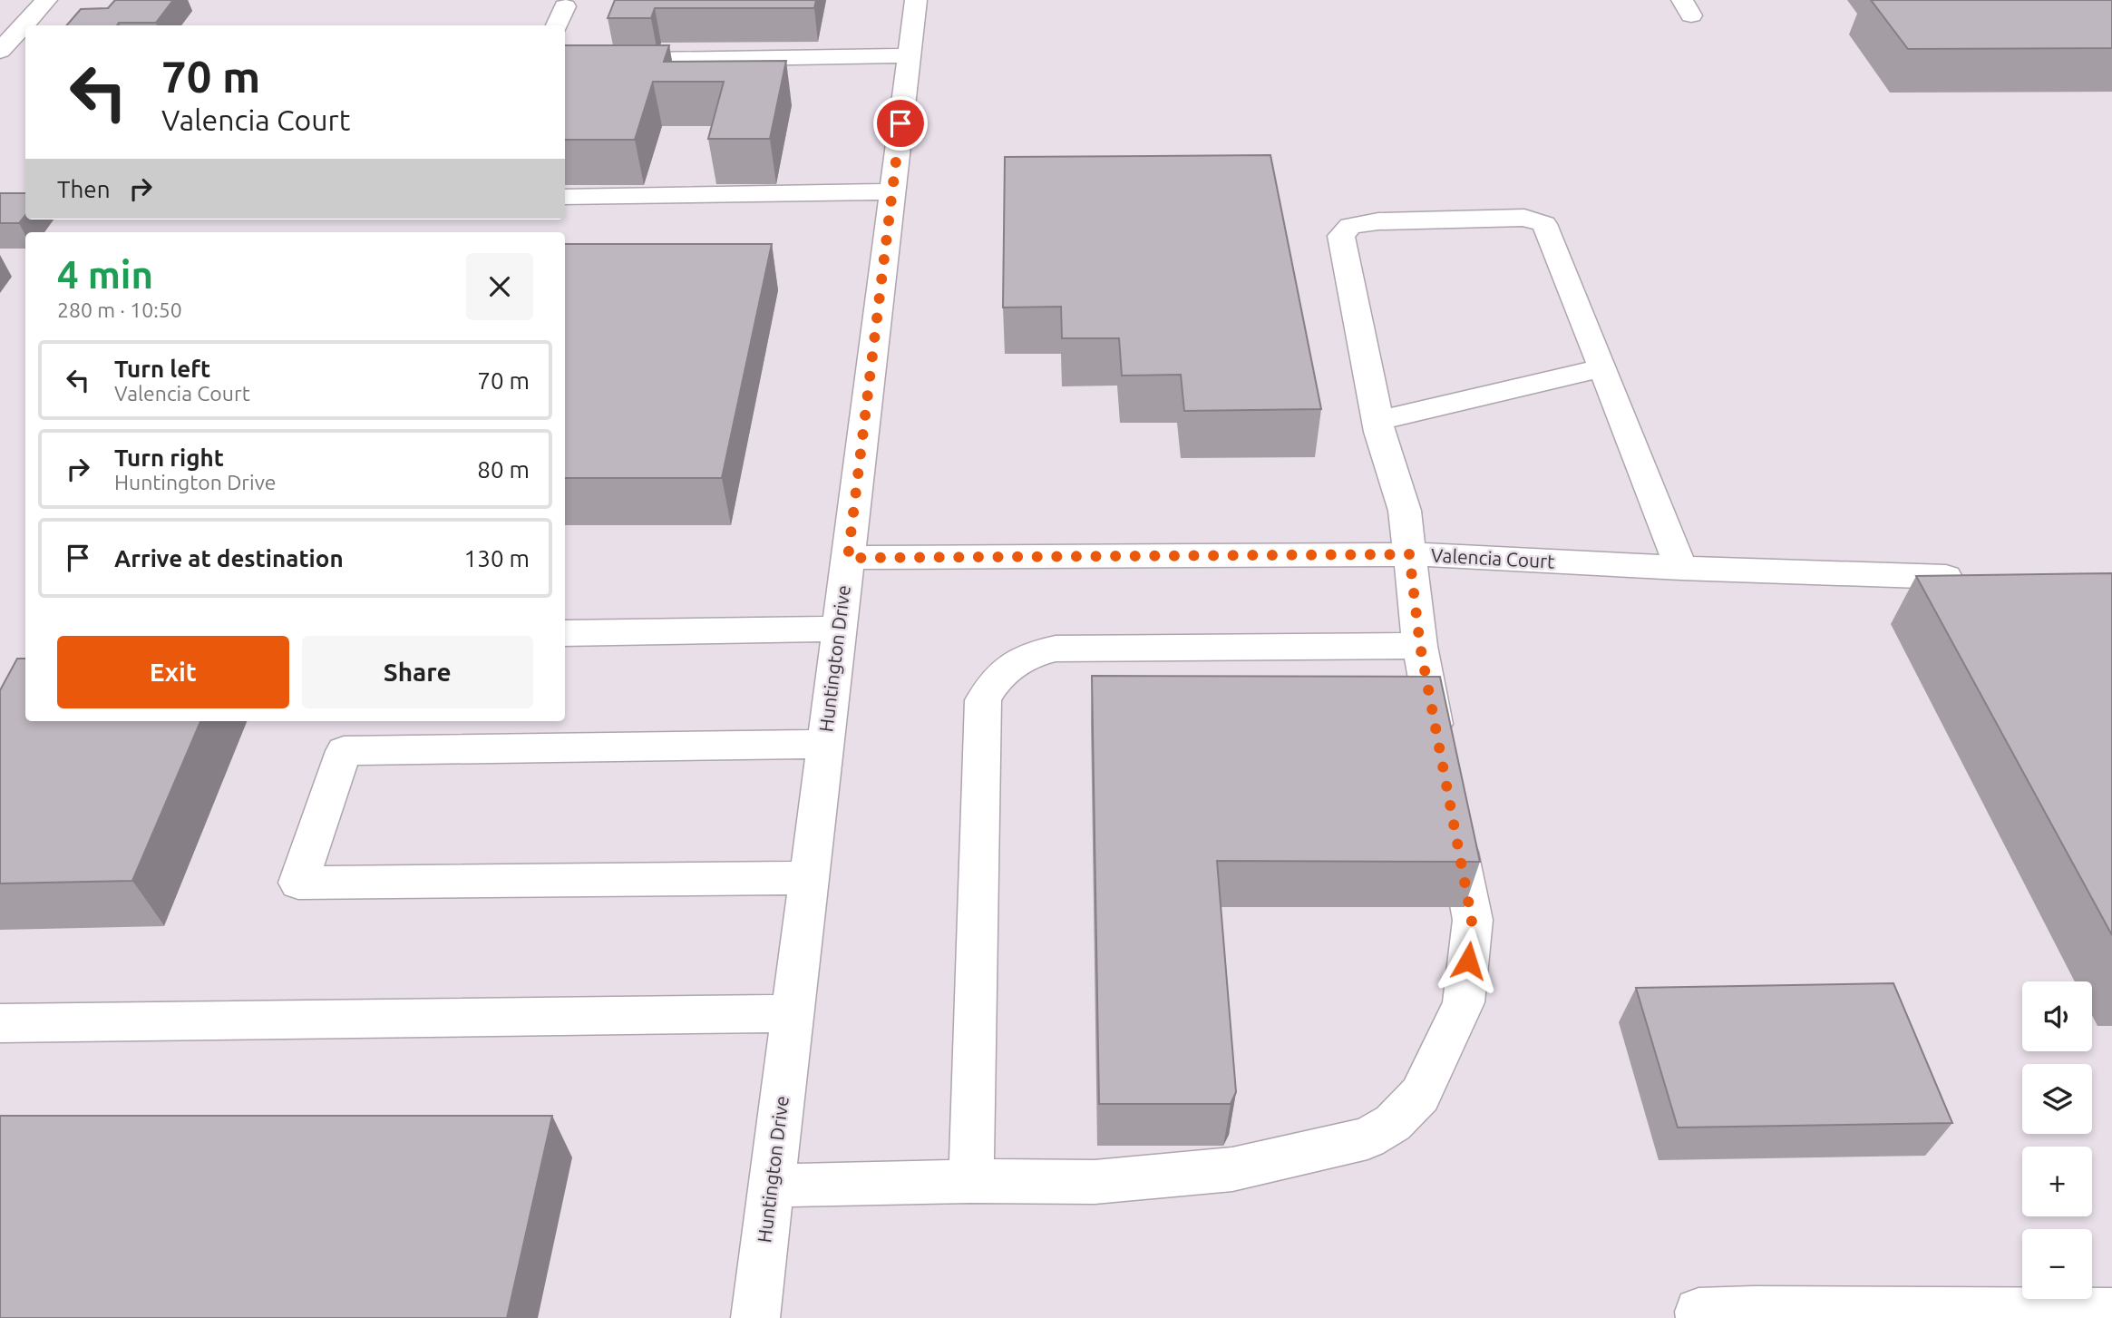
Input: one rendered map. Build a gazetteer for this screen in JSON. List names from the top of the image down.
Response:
{
  "streets": {
    "street": ["Valencia Court", "Huntington Drive"]
  },
  "crossings": [
    ["Valencia Court", "Huntington Drive"]
  ],
  "page": {
    "turn": ["70 m", "Valencia Court"],
    "then": "Then",
    "heading": ["4 min", "280 m · 10:50"],
    "list": [
      {
        "name": "Turn left",
        "note": "Valencia Court",
        "value": "70 m"
      },
      {
        "name": "Turn right",
        "note": "Huntington Drive",
        "value": "80 m"
      },
      {
        "name": "Arrive at destination",
        "value": "130 m"
      }
    ],
    "buttons": ["Exit", "Share"],
    "map_buttons": ["+", "−"]
  }
}
